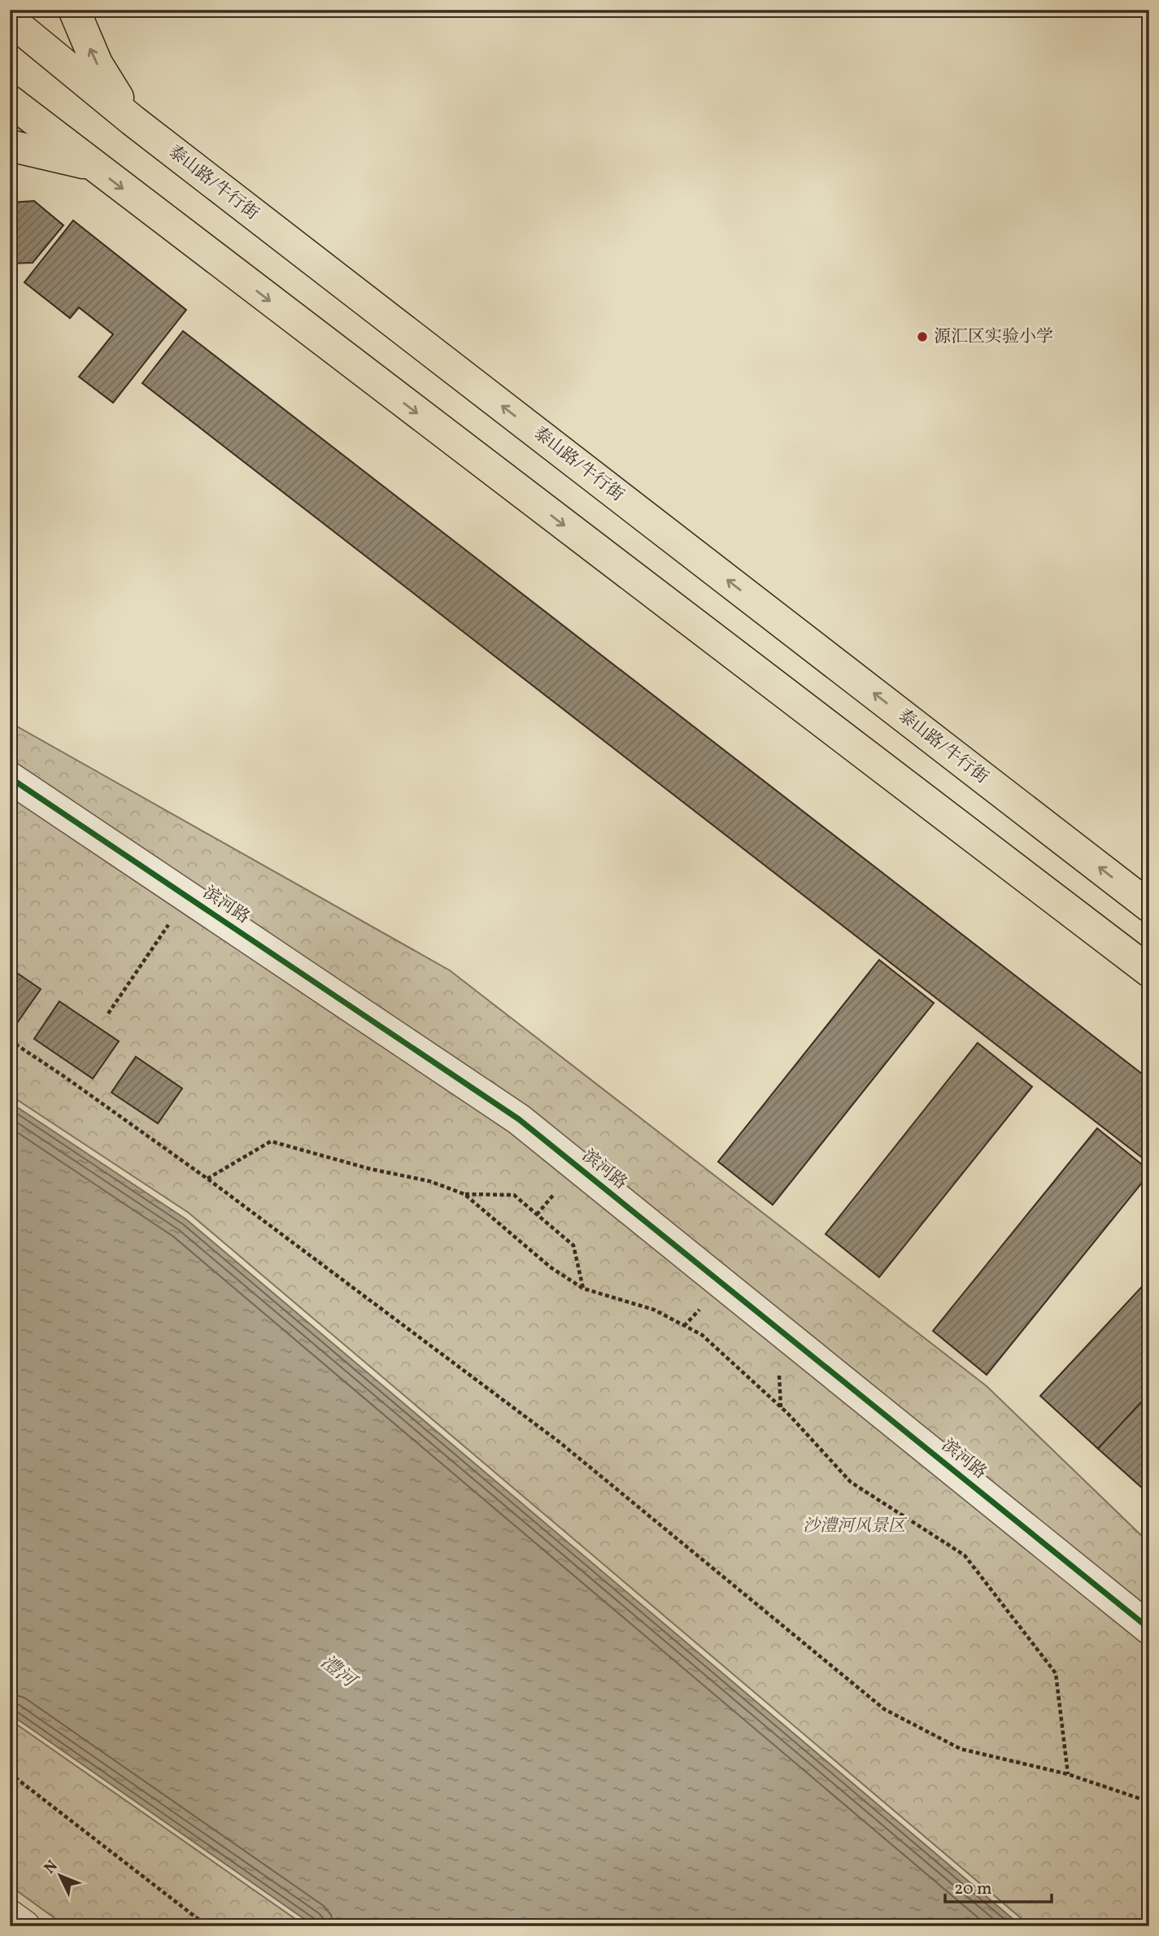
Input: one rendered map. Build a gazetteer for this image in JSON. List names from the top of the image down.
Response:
{
  "streets": {
    "main road": ["泰山路/牛行街"],
    "street": ["滨河路"]
  },
  "water": ["澧河"],
  "parks": ["沙澧河风景区"],
  "places": ["源汇区实验小学"],
  "scale_bar": "20 m",
  "north": "top left"
}
